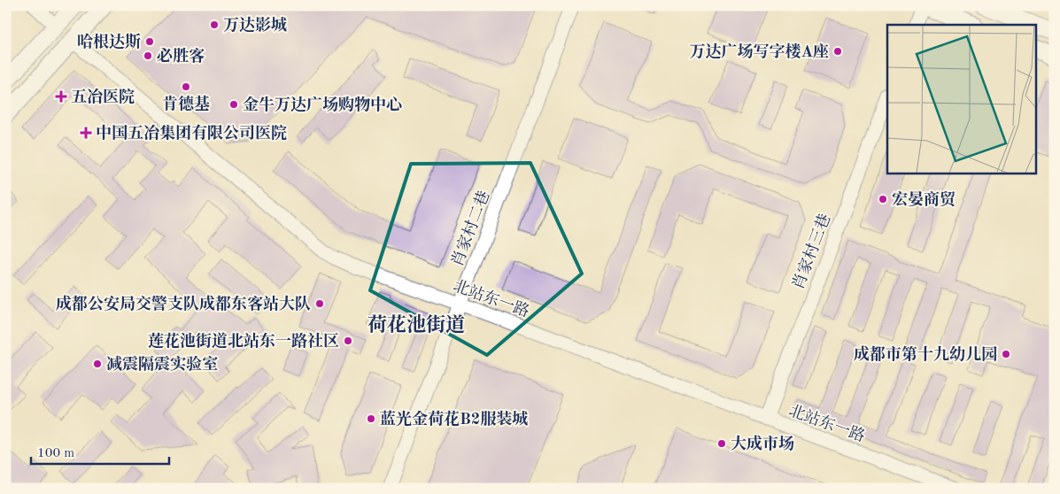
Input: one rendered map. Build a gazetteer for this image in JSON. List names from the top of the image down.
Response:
{
  "streets": {
    "street": ["肖家村二巷", "肖家村三巷", "北站东一路"]
  },
  "crossings": [
    ["肖家村二巷", "北站东一路"],
    ["肖家村三巷", "北站东一路"]
  ],
  "districts": ["荷花池街道"],
  "places": {
    "other": [
      "万达影城",
      "哈根达斯",
      "万达广场写字楼A座",
      "必胜客",
      "肯德基",
      "金牛万达广场购物中心",
      "宏晏商贸",
      "成都公安局交警支队成都东客站大队",
      "莲花池街道北站东一路社区",
      "成都市第十九幼儿园",
      "减震隔震实验室",
      "蓝光金荷花B2服装城",
      "大成市场"
    ],
    "health": ["五冶医院", "中国五冶集团有限公司医院"]
  },
  "scale_bar": "100 m"
}
